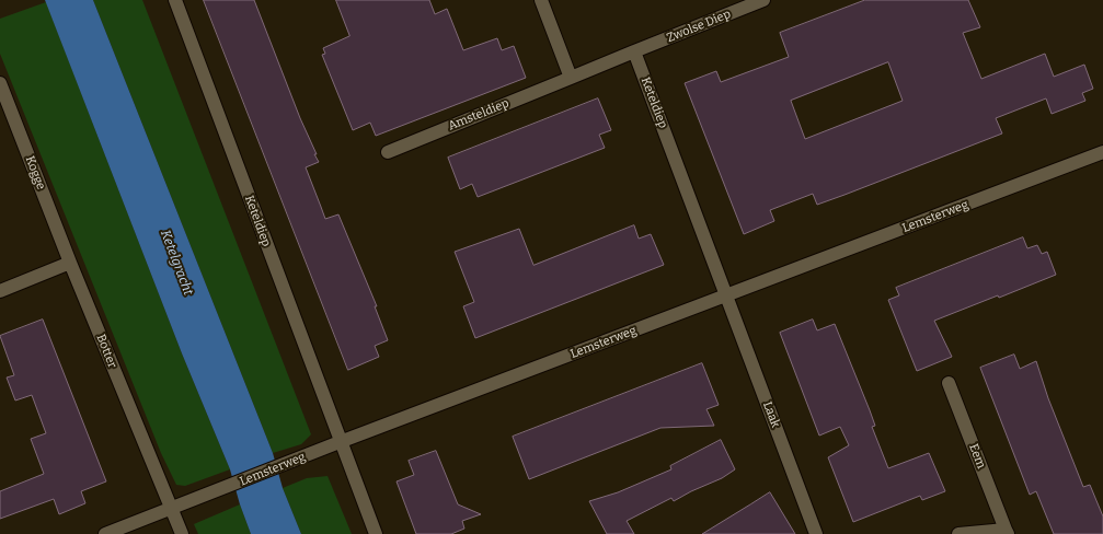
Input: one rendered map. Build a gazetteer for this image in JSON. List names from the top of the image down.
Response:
{
  "streets": {
    "street": [
      "Zwolse Diep",
      "Keteldiep",
      "Amsteldiep",
      "Kogge",
      "Lemsterweg",
      "Botter",
      "Laak",
      "Eem"
    ]
  },
  "crossings": [
    ["Zwolse Diep", "Keteldiep"],
    ["Keteldiep", "Lemsterweg"],
    ["Keteldiep", "Laak"],
    ["Kogge", "Botter"],
    ["Lemsterweg", "Botter"],
    ["Lemsterweg", "Laak"]
  ],
  "water": ["Ketelgracht"]
}
